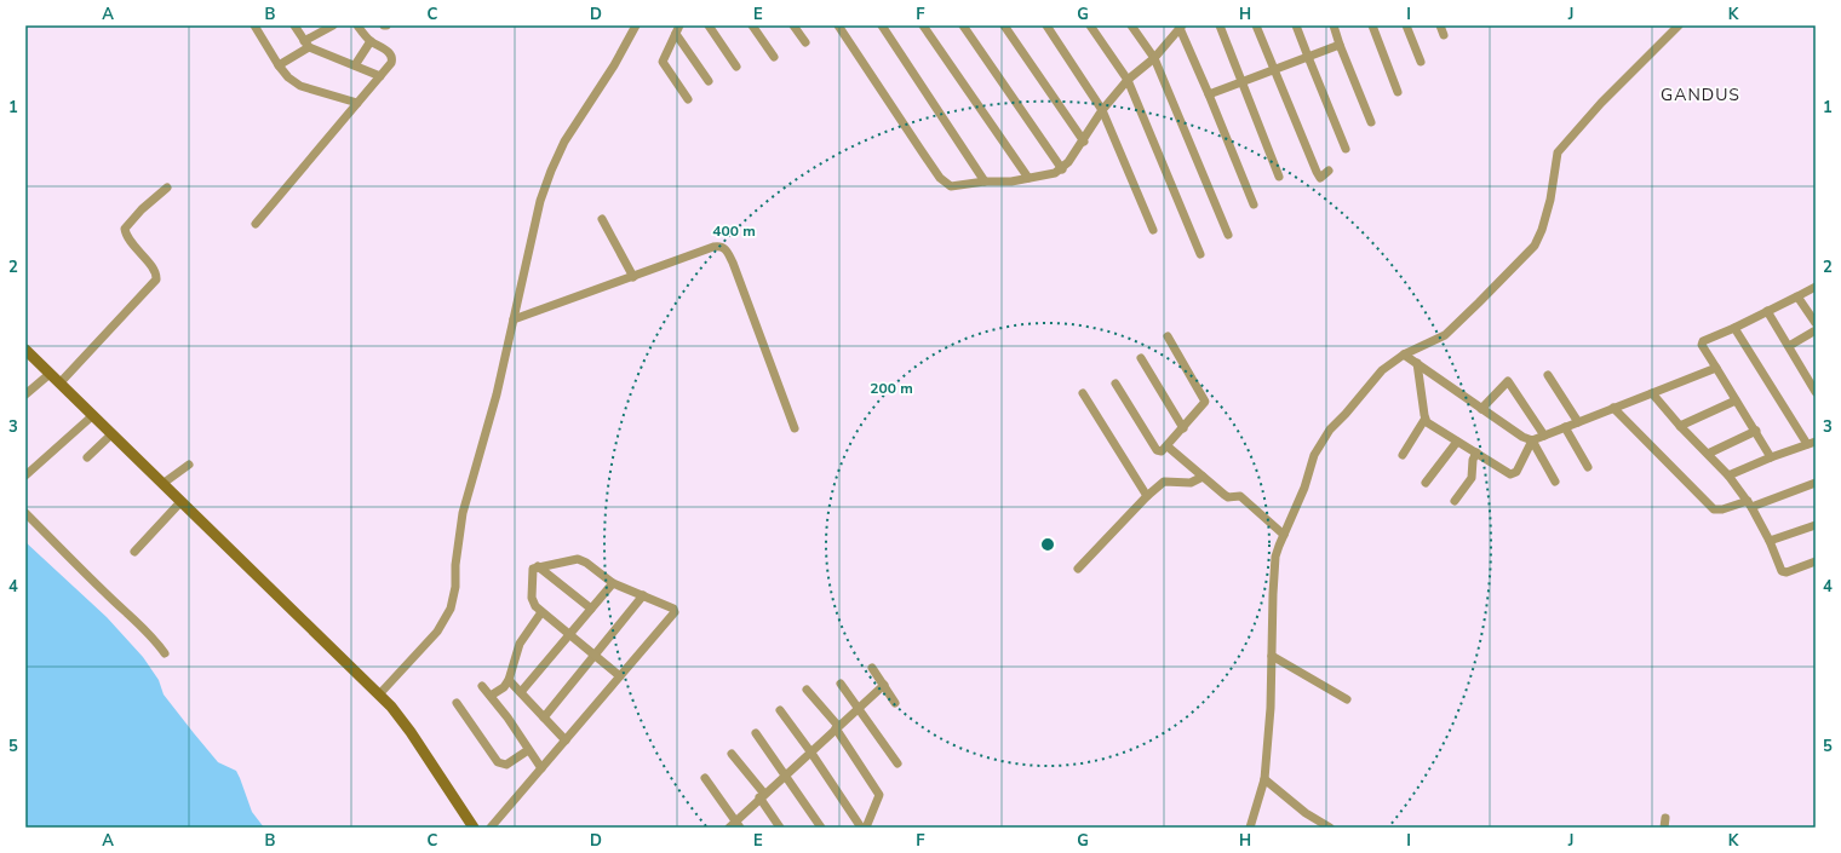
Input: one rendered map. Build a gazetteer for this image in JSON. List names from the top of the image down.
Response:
{
  "districts": ["GANDUS"],
  "grid": {
    "columns": [
      "A",
      "B",
      "C",
      "D",
      "E",
      "F",
      "G",
      "H",
      "I",
      "J",
      "K"
    ],
    "rows": [
      "1",
      "2",
      "3",
      "4",
      "5"
    ]
  },
  "rings": ["400 m", "200 m"]
}
